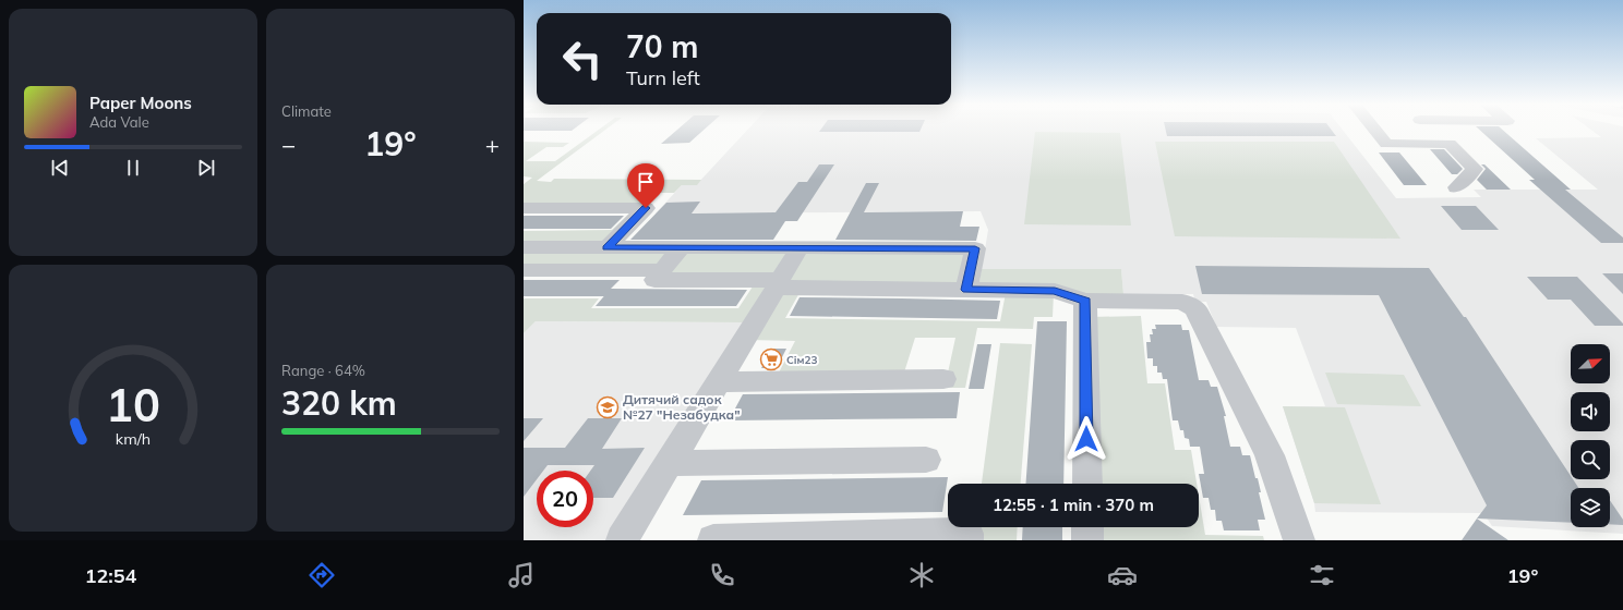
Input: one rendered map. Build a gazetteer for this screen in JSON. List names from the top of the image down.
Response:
{
  "places": {
    "supermarket": ["Сім23"],
    "school or university": ["Дитячий садок №27 \"Незабудка\""]
  },
  "north": "top right",
  "page": {
    "tile": [
      "Climate",
      ["Range · 64%", "320 km"]
    ],
    "turn": ["70 m", "Turn left"],
    "song": ["Paper Moons", "Ada Vale"],
    "heat": ["−", "19°", "+"],
    "limit": "20",
    "trip": "12:55 · 1 min · 370 m",
    "tabs": ["12:54", "19°"],
    "gauge": ["10", "km/h"]
  }
}
